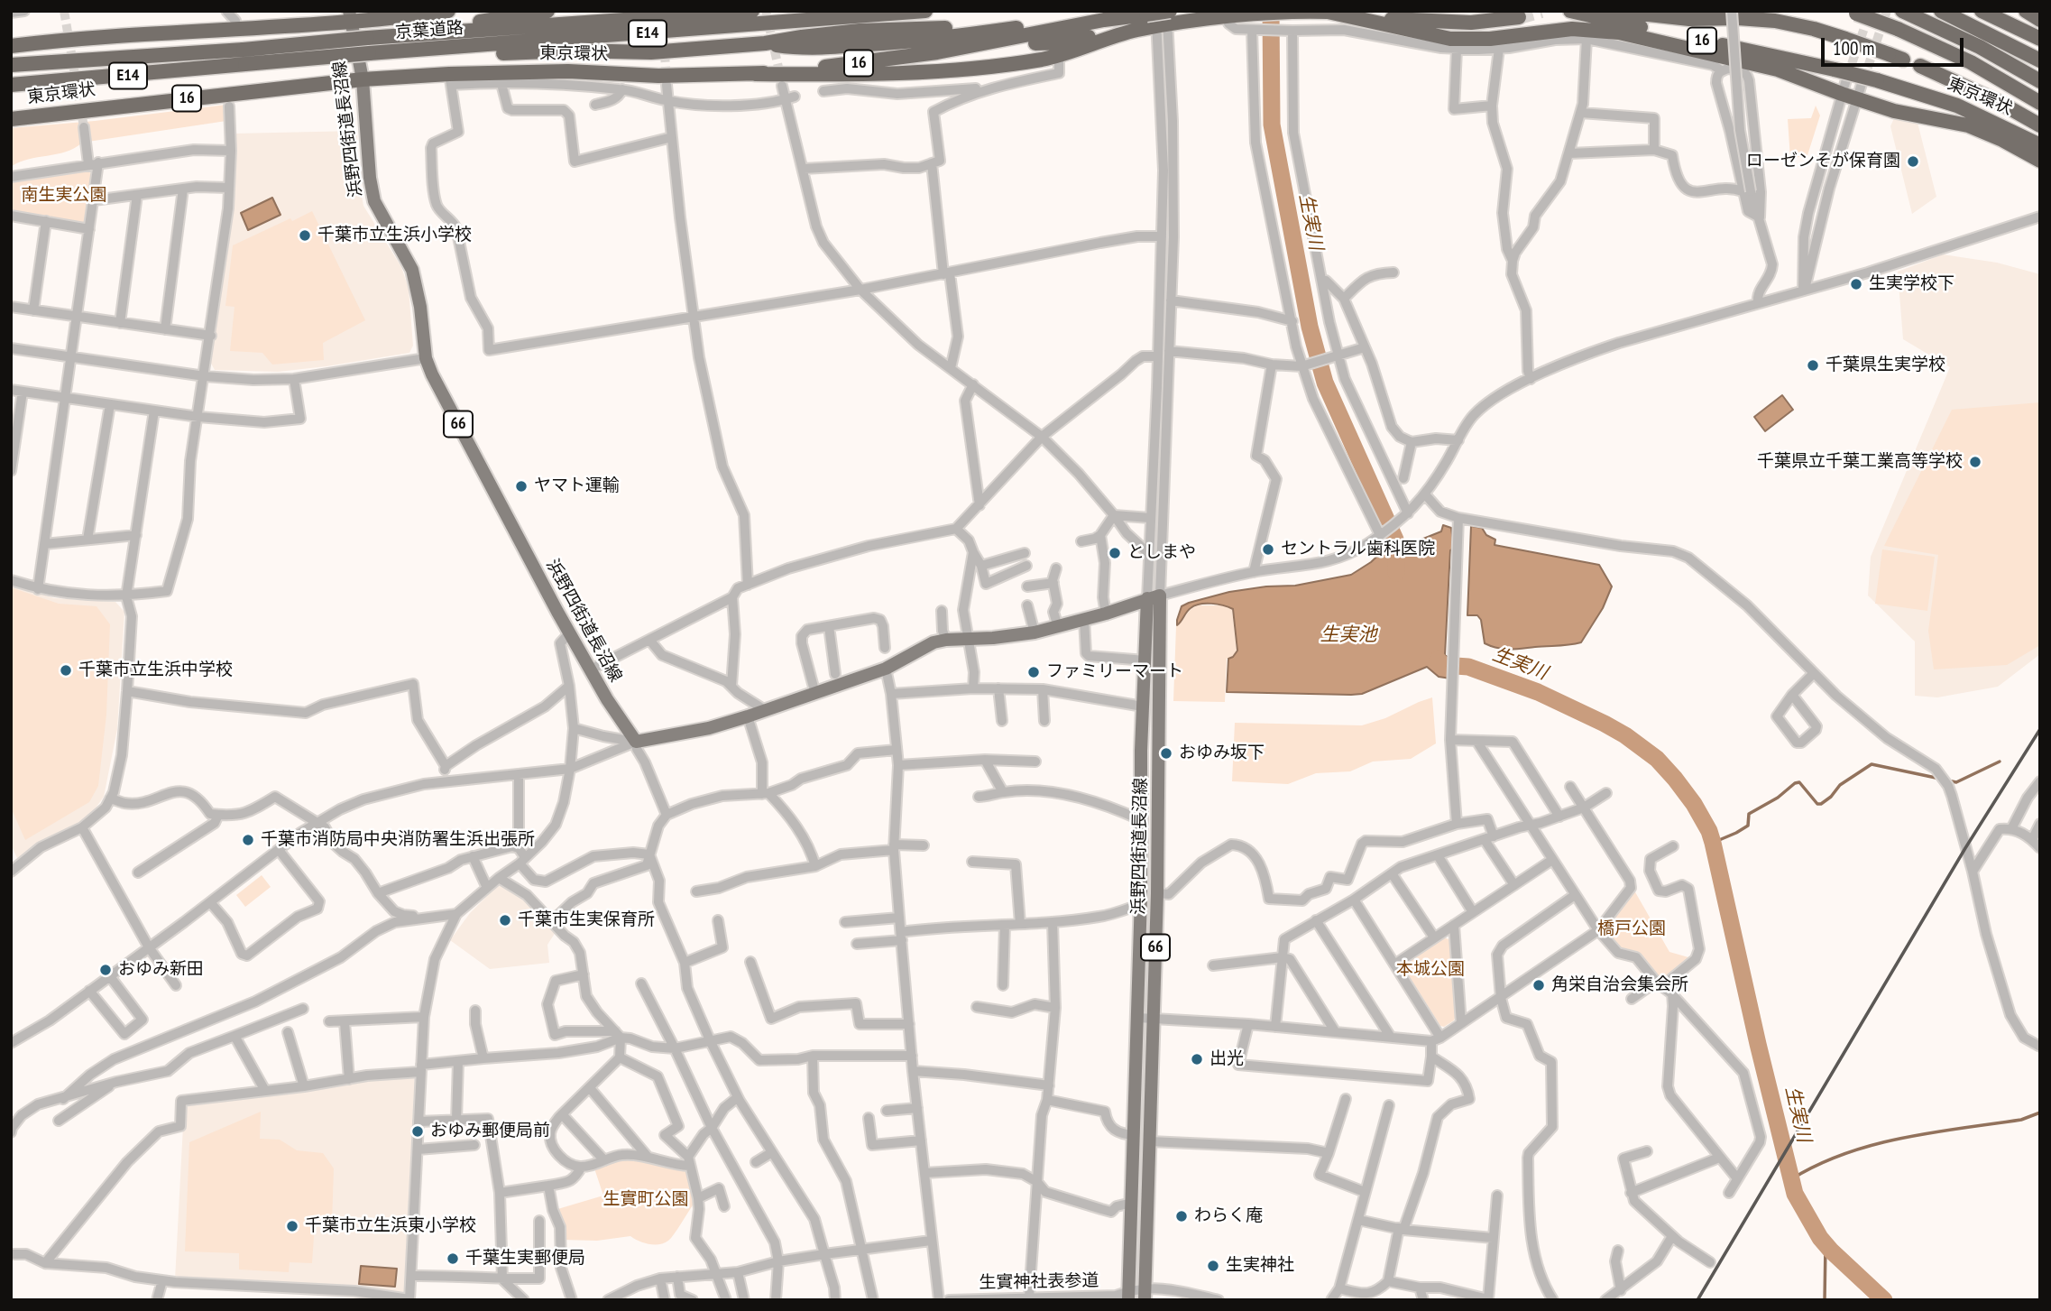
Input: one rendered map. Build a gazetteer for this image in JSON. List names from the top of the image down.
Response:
{
  "streets": {
    "highway": [
      "京葉道路",
      "E14",
      "16",
      "東京環状"
    ],
    "main road": ["浜野四街道長沼線", "66"],
    "street": ["生實神社表参道"]
  },
  "crossings": [
    ["東京環状", "浜野四街道長沼線"],
    ["浜野四街道長沼線", "生實神社表参道"]
  ],
  "water": ["生実川", "生実池"],
  "parks": [
    "南生実公園",
    "橋戸公園",
    "本城公園",
    "生實町公園"
  ],
  "places": [
    "ローゼンそが保育園",
    "千葉市立生浜小学校",
    "生実学校下",
    "千葉県生実学校",
    "千葉県立千葉工業高等学校",
    "ヤマト運輸",
    "セントラル歯科医院",
    "としまや",
    "千葉市立生浜中学校",
    "ファミリーマート",
    "おゆみ坂下",
    "千葉市消防局中央消防署生浜出張所",
    "千葉市生実保育所",
    "おゆみ新田",
    "角栄自治会集会所",
    "出光",
    "おゆみ郵便局前",
    "わらく庵",
    "千葉市立生浜東小学校",
    "千葉生実郵便局",
    "生実神社"
  ],
  "scale_bar": "100 m"
}
